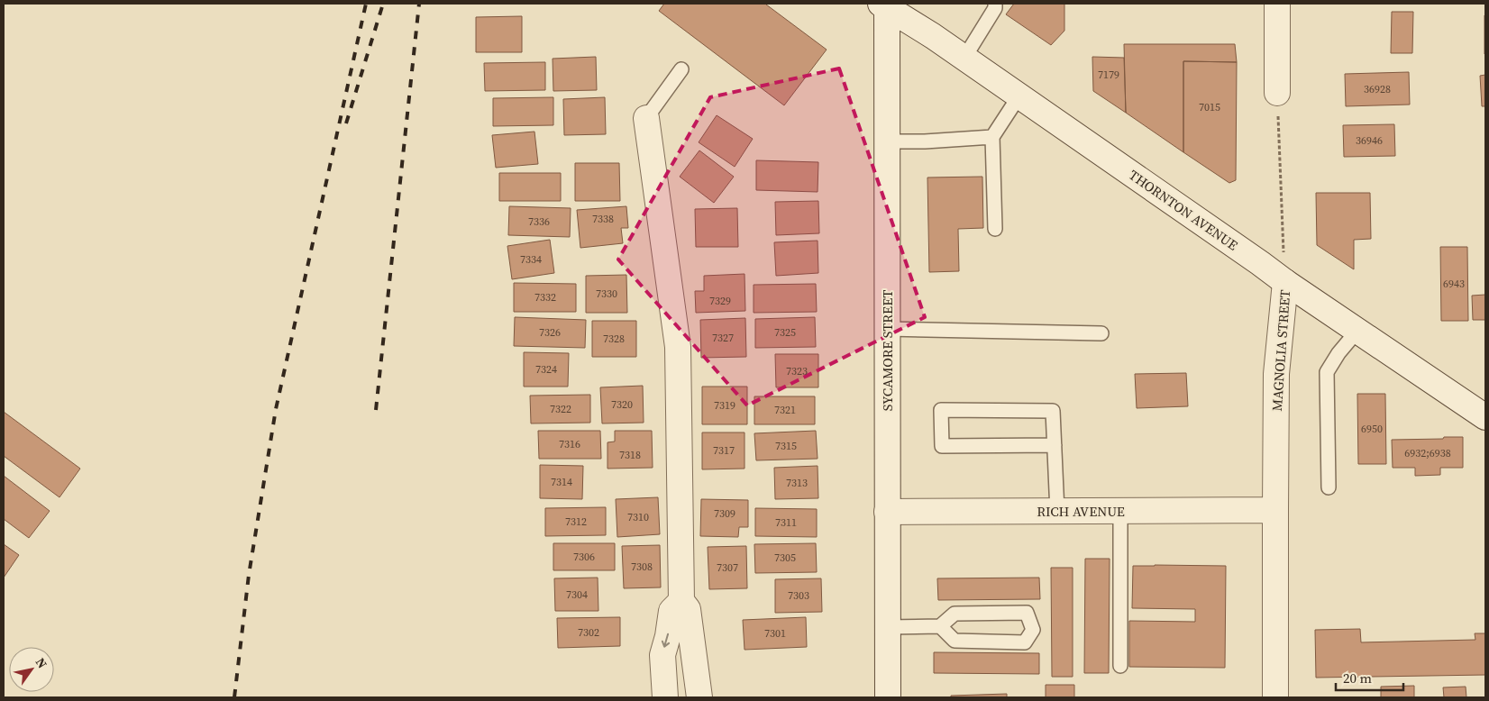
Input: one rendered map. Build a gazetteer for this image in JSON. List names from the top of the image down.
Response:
{
  "streets": {
    "street": [
      "THORNTON AVENUE",
      "SYCAMORE STREET",
      "MAGNOLIA STREET",
      "RICH AVENUE"
    ]
  },
  "crossings": [
    ["THORNTON AVENUE", "SYCAMORE STREET"],
    ["THORNTON AVENUE", "MAGNOLIA STREET"],
    ["SYCAMORE STREET", "RICH AVENUE"],
    ["MAGNOLIA STREET", "RICH AVENUE"]
  ],
  "house_numbers": [
    "7179",
    "36928",
    "7015",
    "36946",
    "7338",
    "7336",
    "7334",
    "6943",
    "7330",
    "7332",
    "7329",
    "7326",
    "7325",
    "7327",
    "7328",
    "7324",
    "7323",
    "7320",
    "7319",
    "7322",
    "7321",
    "6950",
    "7316",
    "7315",
    "7317",
    "6932;6938",
    "7318",
    "7314",
    "7313",
    "7309",
    "7310",
    "7312",
    "7311",
    "7306",
    "7305",
    "7308",
    "7307",
    "7304",
    "7303",
    "7302",
    "7301"
  ],
  "scale_bar": "20 m",
  "north": "top right"
}
